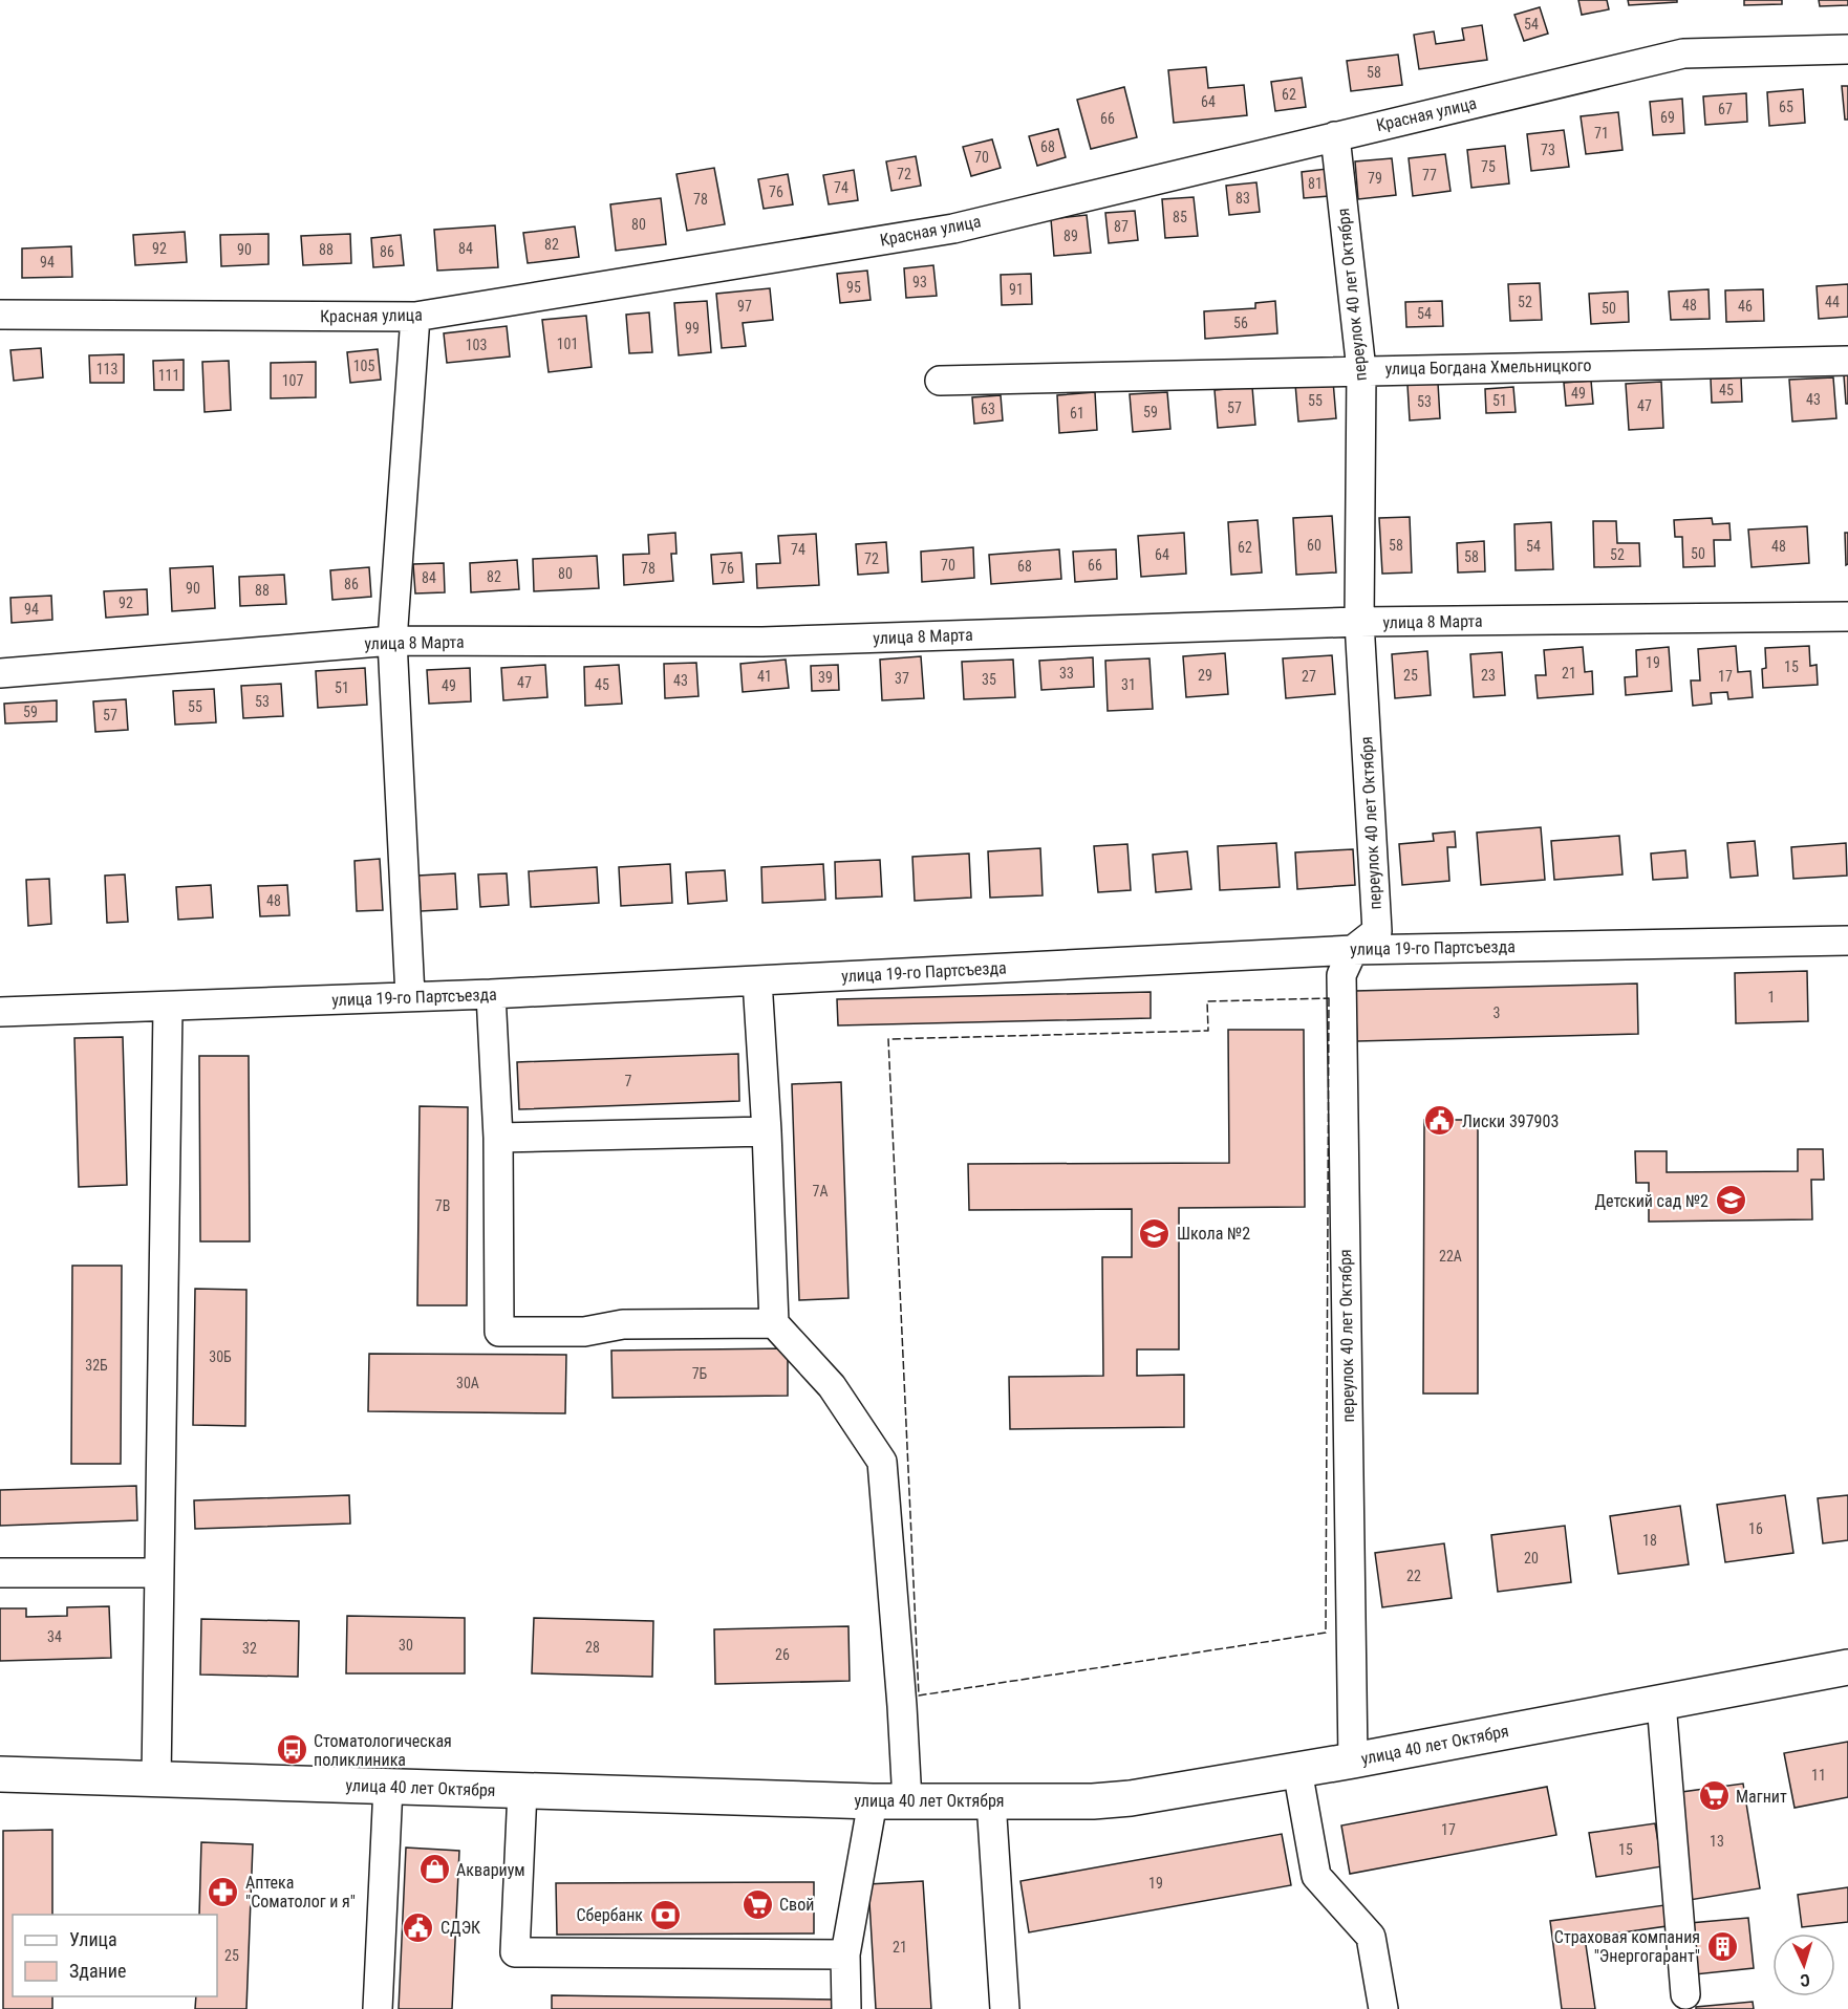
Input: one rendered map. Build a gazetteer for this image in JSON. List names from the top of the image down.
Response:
{
  "streets": {
    "main road": ["улица 40 лет Октября"],
    "street": [
      "Красная улица",
      "переулок 40 лет Октября",
      "улица Богдана Хмельницкого",
      "улица 8 Марта",
      "улица 19-го Партсъезда"
    ]
  },
  "crossings": [
    ["Красная улица", "переулок 40 лет Октября"],
    ["переулок 40 лет Октября", "улица Богдана Хмельницкого"],
    ["переулок 40 лет Октября", "улица 8 Марта"],
    ["переулок 40 лет Октября", "улица 19-го Партсъезда"],
    ["переулок 40 лет Октября", "улица 40 лет Октября"]
  ],
  "places": {
    "public building": ["Лиски 397903", "СДЭК"],
    "school or university": ["Детский сад №2", "Школа №2"],
    "bus stop": ["Стоматологическая поликлиника"],
    "supermarket": ["Магнит", "Свой"],
    "shop": ["Аквариум"],
    "pharmacy": ["Аптека \"Соматолог и я\""],
    "bank": ["Сбербанк"],
    "building": ["Страховая компания \"Энергогарант\""]
  },
  "house_numbers": [
    "54",
    "58",
    "62",
    "64",
    "65",
    "67",
    "69",
    "66",
    "71",
    "68",
    "73",
    "70",
    "75",
    "72",
    "77",
    "79",
    "81",
    "74",
    "76",
    "83",
    "78",
    "85",
    "80",
    "87",
    "89",
    "82",
    "92",
    "84",
    "90",
    "88",
    "86",
    "94",
    "93",
    "95",
    "91",
    "52",
    "44",
    "48",
    "97",
    "46",
    "50",
    "54",
    "56",
    "99",
    "101",
    "103",
    "105",
    "113",
    "111",
    "107",
    "45",
    "49",
    "43",
    "55",
    "51",
    "53",
    "47",
    "57",
    "63",
    "59",
    "61",
    "60",
    "58",
    "54",
    "48",
    "62",
    "74",
    "50",
    "64",
    "52",
    "58",
    "72",
    "70",
    "66",
    "68",
    "78",
    "76",
    "80",
    "82",
    "84",
    "86",
    "90",
    "88",
    "92",
    "94",
    "19",
    "15",
    "33",
    "21",
    "29",
    "25",
    "23",
    "41",
    "27",
    "17",
    "39",
    "37",
    "35",
    "43",
    "47",
    "45",
    "31",
    "49",
    "51",
    "53",
    "55",
    "59",
    "57",
    "48",
    "1",
    "3",
    "7",
    "7А",
    "7В",
    "22А",
    "30Б",
    "32Б",
    "7Б",
    "30А",
    "16",
    "18",
    "20",
    "22",
    "34",
    "30",
    "28",
    "32",
    "26",
    "11",
    "17",
    "13",
    "15",
    "19",
    "21",
    "25"
  ],
  "legend": ["Улица", "Здание"],
  "north": "bottom"
}
